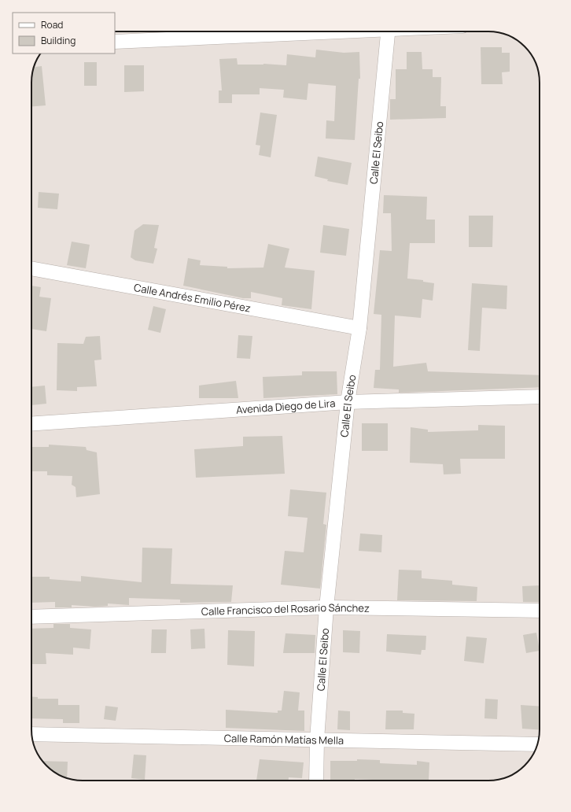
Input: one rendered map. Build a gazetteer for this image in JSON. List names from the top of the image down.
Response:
{
  "streets": {
    "street": [
      "Calle El Seibo",
      "Calle Andrés Emilio Pérez",
      "Avenida Diego de Lira",
      "Calle Francisco del Rosario Sánchez",
      "Calle Ramón Matías Mella"
    ]
  },
  "crossings": [
    ["Calle El Seibo", "Calle Andrés Emilio Pérez"],
    ["Calle El Seibo", "Avenida Diego de Lira"],
    ["Calle El Seibo", "Calle Francisco del Rosario Sánchez"],
    ["Calle El Seibo", "Calle Ramón Matías Mella"]
  ],
  "legend": ["Road", "Building"]
}
